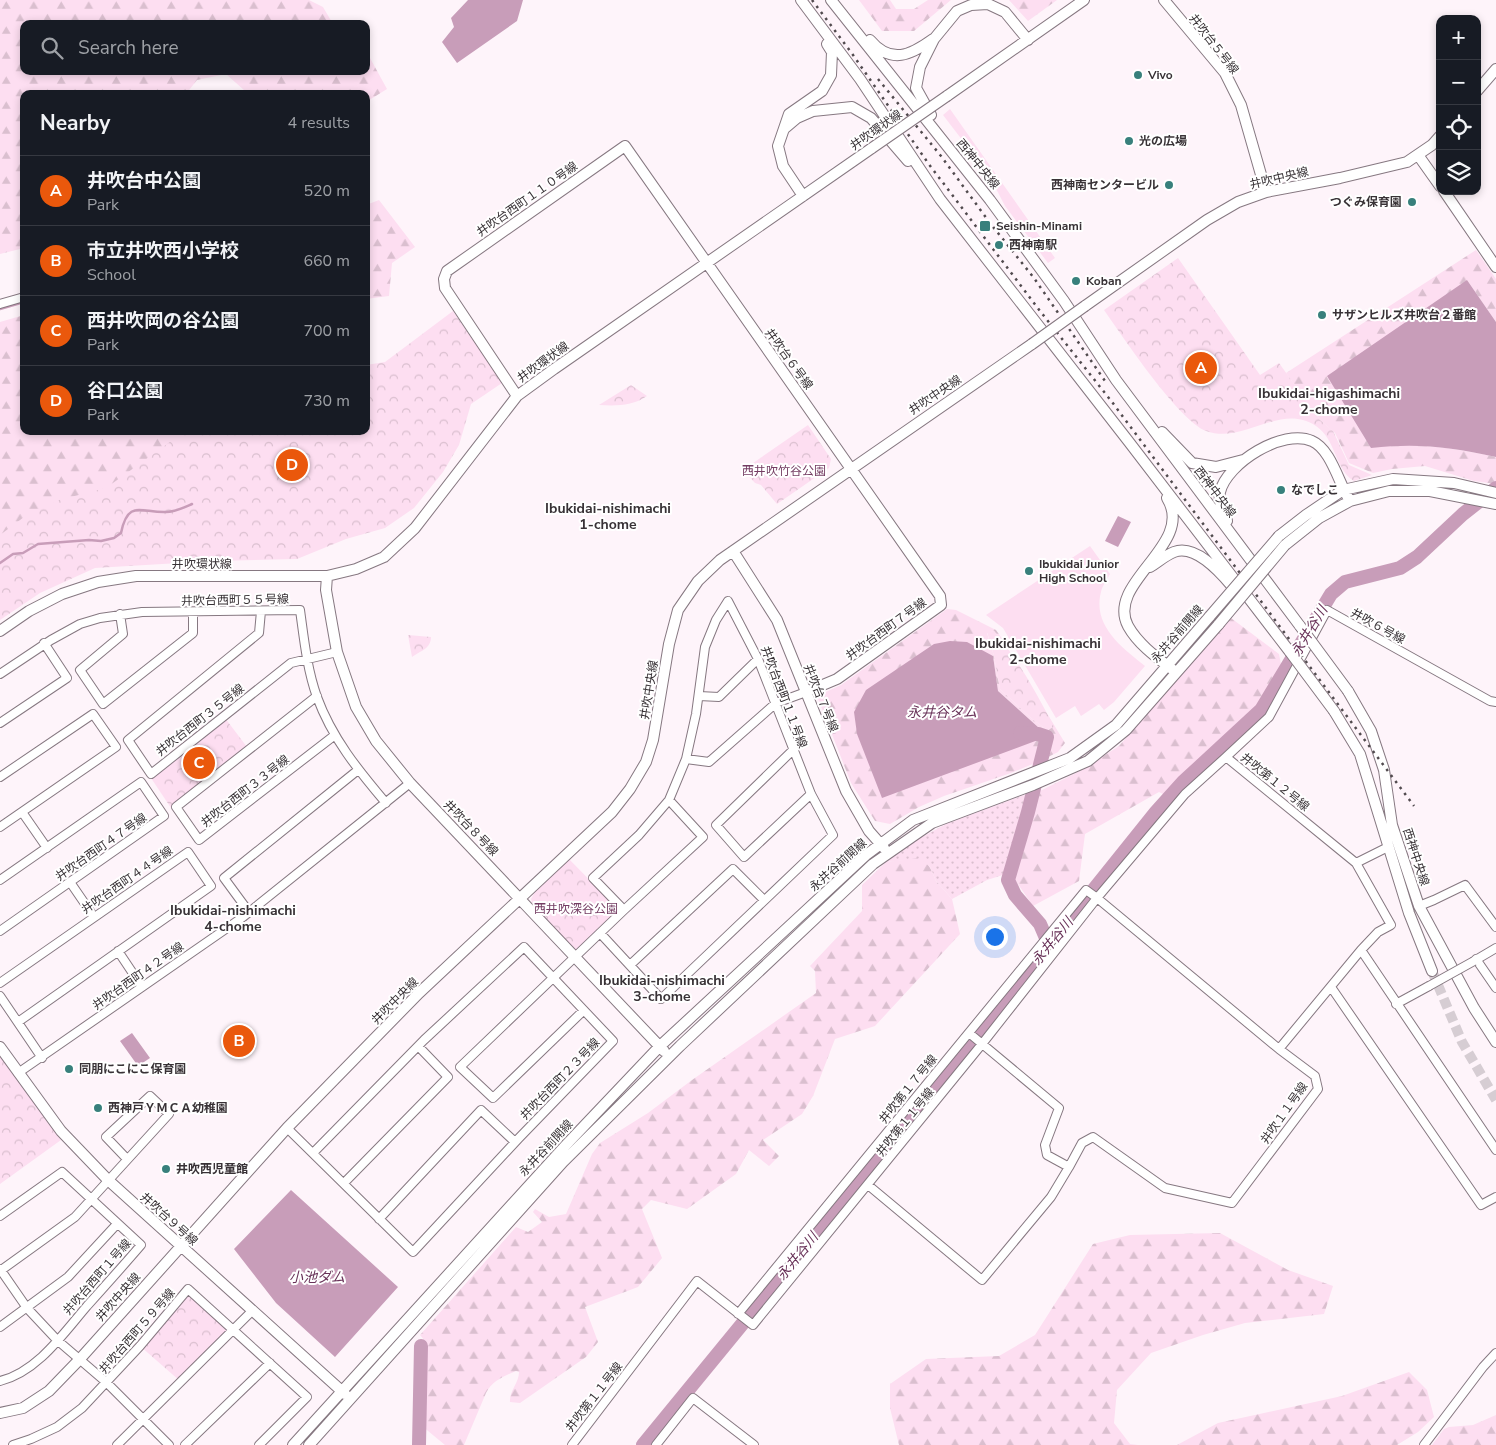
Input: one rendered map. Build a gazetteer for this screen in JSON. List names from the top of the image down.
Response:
{
  "streets": {
    "street": [
      "井吹台５号線",
      "井吹環状線",
      "西神中央線",
      "井吹中央線",
      "井吹台西町１１０号線",
      "井吹台６号線",
      "井吹台西町５５号線",
      "井吹６号線",
      "井吹台西町７号線",
      "永井谷前開線",
      "井吹台西町１１号線",
      "井吹台７号線",
      "井吹台西町３５号線",
      "井吹第１２号線",
      "井吹台西町３３号線",
      "井吹台８号線",
      "井吹台西町４７号線",
      "井吹台西町４４号線",
      "井吹台西町４２号線",
      "井吹台西町２３号線",
      "井吹第１７号線",
      "井吹１１号線",
      "井吹第１１号線",
      "井吹台９号線",
      "井吹台西町１号線",
      "井吹台西町５９号線"
    ]
  },
  "crossings": [
    ["井吹台５号線", "井吹中央線"],
    ["井吹環状線", "井吹台西町１１０号線"],
    ["井吹環状線", "井吹台６号線"],
    ["井吹環状線", "井吹台８号線"],
    ["井吹中央線", "井吹台６号線"],
    ["井吹中央線", "井吹台西町７号線"],
    ["井吹中央線", "井吹台７号線"],
    ["井吹中央線", "井吹台８号線"],
    ["井吹中央線", "井吹台西町２３号線"],
    ["井吹中央線", "井吹台９号線"],
    ["井吹台西町１１０号線", "井吹台６号線"],
    ["井吹台６号線", "井吹台西町７号線"],
    ["井吹台西町５５号線", "井吹台西町３５号線"],
    ["井吹台西町５５号線", "井吹台西町３３号線"],
    ["井吹台西町５５号線", "井吹台西町４２号線"],
    ["井吹６号線", "井吹第１２号線"],
    ["井吹台西町７号線", "井吹台７号線"],
    ["永井谷前開線", "井吹台７号線"],
    ["永井谷前開線", "井吹台８号線"],
    ["永井谷前開線", "井吹台９号線"],
    ["井吹台西町３５号線", "井吹台８号線"],
    ["井吹第１２号線", "井吹第１７号線"],
    ["井吹第１２号線", "井吹第１１号線"],
    ["井吹台８号線", "井吹台西町４２号線"],
    ["井吹台西町４２号線", "井吹台９号線"],
    ["井吹第１７号線", "井吹第１１号線"]
  ],
  "districts": [
    "Ibukidai-higashimachi 2-chome",
    "Ibukidai-nishimachi 1-chome",
    "Ibukidai-nishimachi 2-chome",
    "Ibukidai-nishimachi 4-chome",
    "Ibukidai-nishimachi 3-chome"
  ],
  "water": ["永井谷川", "永井谷タム", "小池ダム"],
  "parks": ["西井吹竹谷公園", "西井吹深谷公園"],
  "places": {
    "other": [
      "Vivo",
      "光の広場",
      "西神南センタービル",
      "つぐみ保育園",
      "西神南駅",
      "Koban",
      "サザンヒルズ井吹台２番館",
      "なでしこ",
      "Ibukidai Junior High School",
      "同朋にこにこ保育園",
      "西神戸ＹＭＣＡ幼稚園",
      "井吹西児童館"
    ],
    "transit": ["Seishin-Minami"]
  },
  "page": {
    "map_buttons": ["+", "−"],
    "search": "Search here",
    "heading": ["Nearby", "4 results"],
    "list": [
      {
        "mark": "A",
        "name": "井吹台中公園",
        "note": "Park",
        "value": "520 m"
      },
      {
        "mark": "B",
        "name": "市立井吹西小学校",
        "note": "School",
        "value": "660 m"
      },
      {
        "mark": "C",
        "name": "西井吹岡の谷公園",
        "note": "Park",
        "value": "700 m"
      },
      {
        "mark": "D",
        "name": "谷口公園",
        "note": "Park",
        "value": "730 m"
      }
    ],
    "pins": [
      "A",
      "D",
      "C",
      "B"
    ]
  }
}
